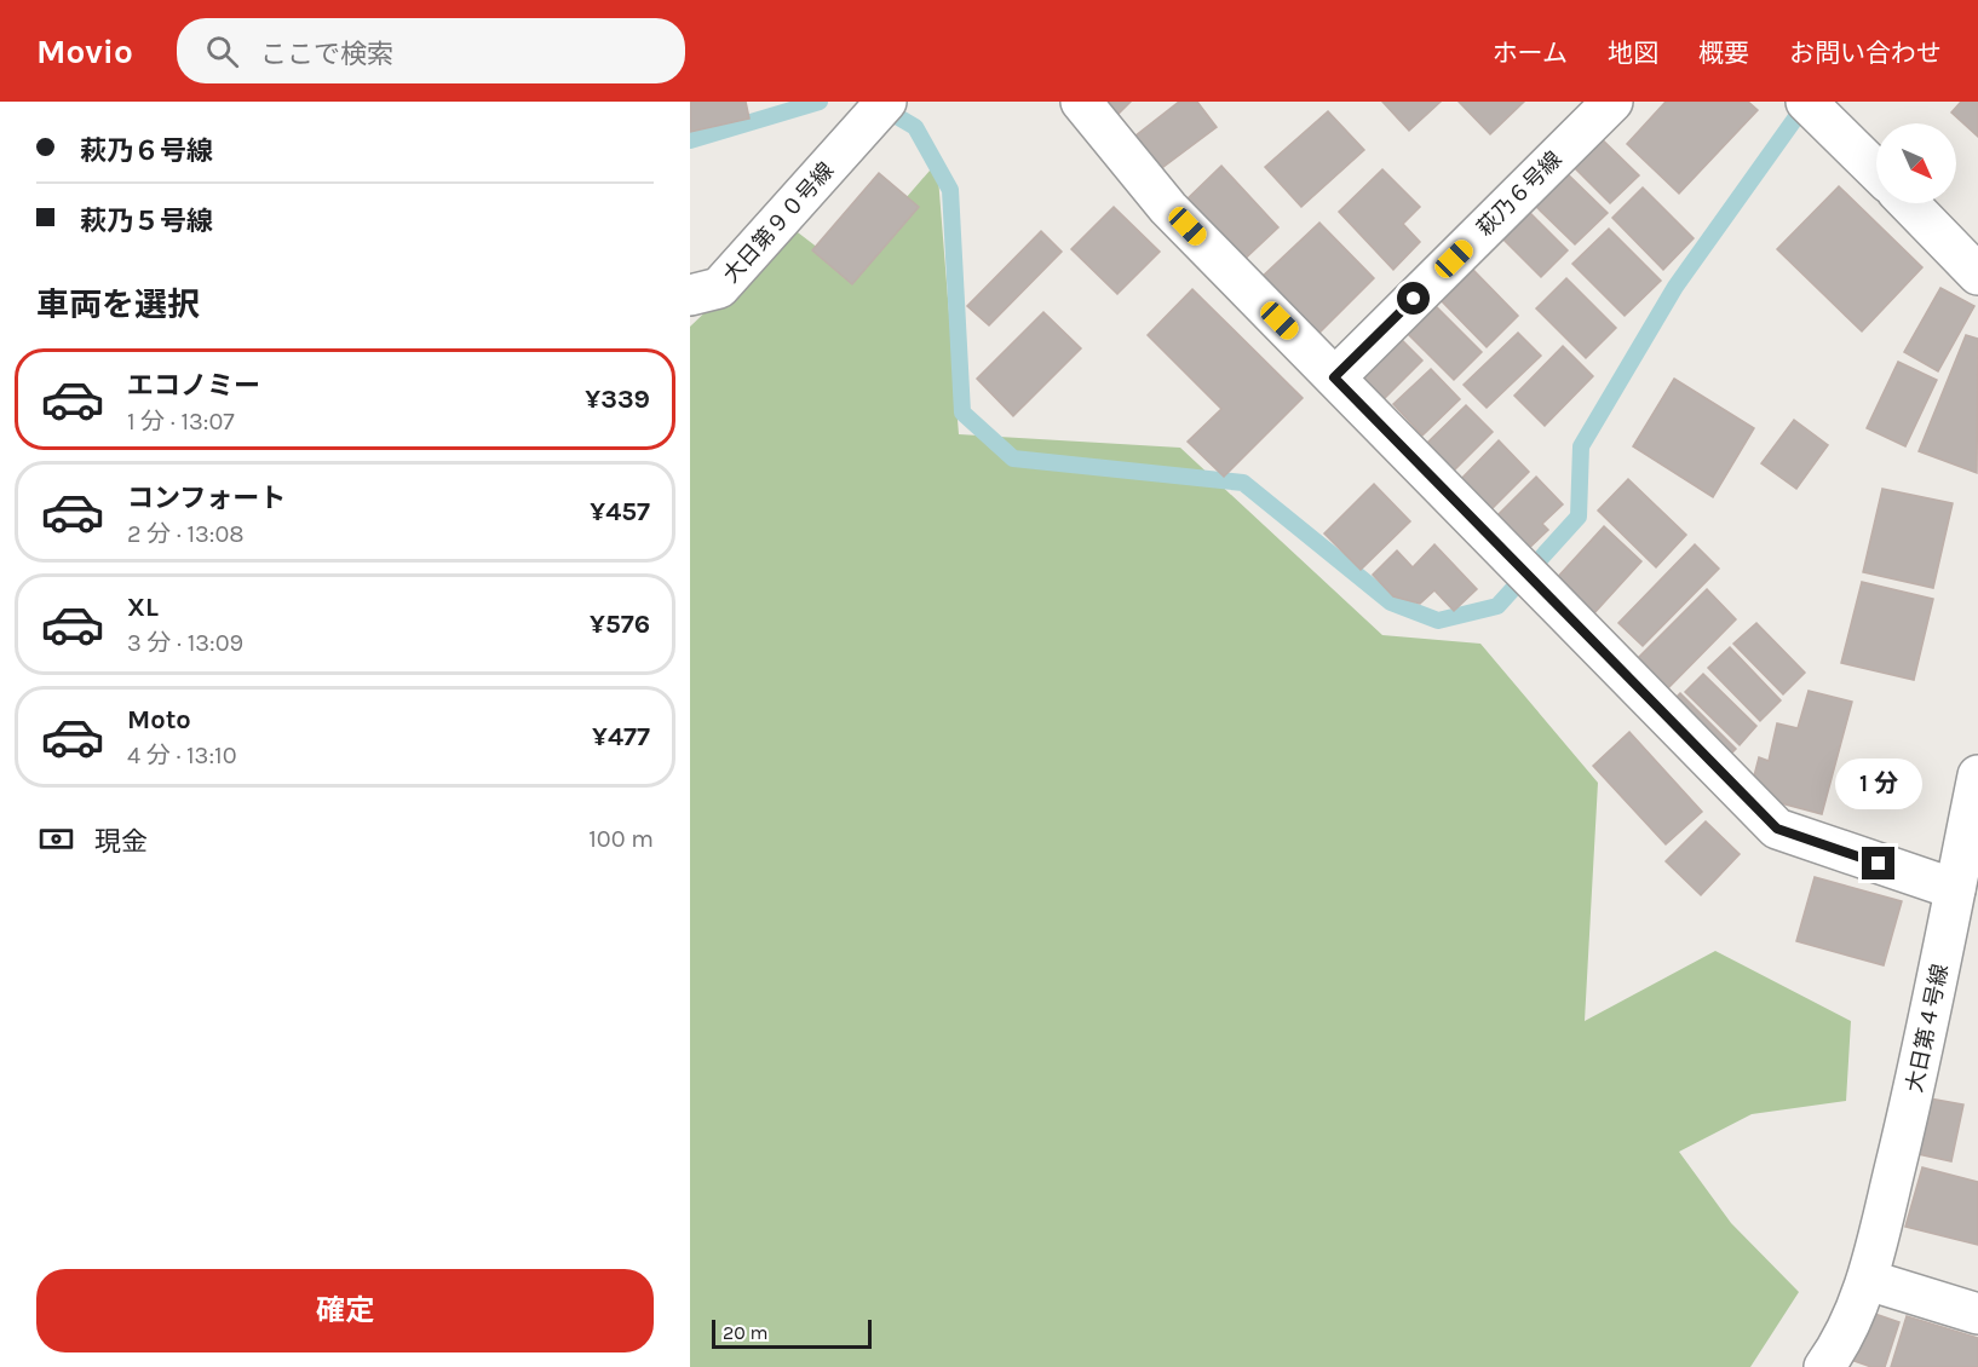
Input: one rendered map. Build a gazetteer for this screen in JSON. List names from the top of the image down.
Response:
{
  "streets": {
    "street": ["萩乃６号線", "大日第９０号線", "大日第４号線"]
  },
  "scale_bar": "20 m",
  "north": "bottom right",
  "page": {
    "header": "Movio",
    "search": "ここで検索",
    "nav": [
      "ホーム",
      "地図",
      "概要",
      "お問い合わせ"
    ],
    "banner": ["萩乃６号線", "萩乃５号線"],
    "heading": "車両を選択",
    "list": [
      {
        "name": "エコノミー",
        "note": "1 分 · 13:07",
        "value": "¥339"
      },
      {
        "name": "コンフォート",
        "note": "2 分 · 13:08",
        "value": "¥457"
      },
      {
        "name": "XL",
        "note": "3 分 · 13:09",
        "value": "¥576"
      },
      {
        "name": "Moto",
        "note": "4 分 · 13:10",
        "value": "¥477"
      }
    ],
    "bubble": "1 分",
    "pay": ["現金", "100 m"],
    "buttons": "確定",
    "scale": "20 m"
  }
}
